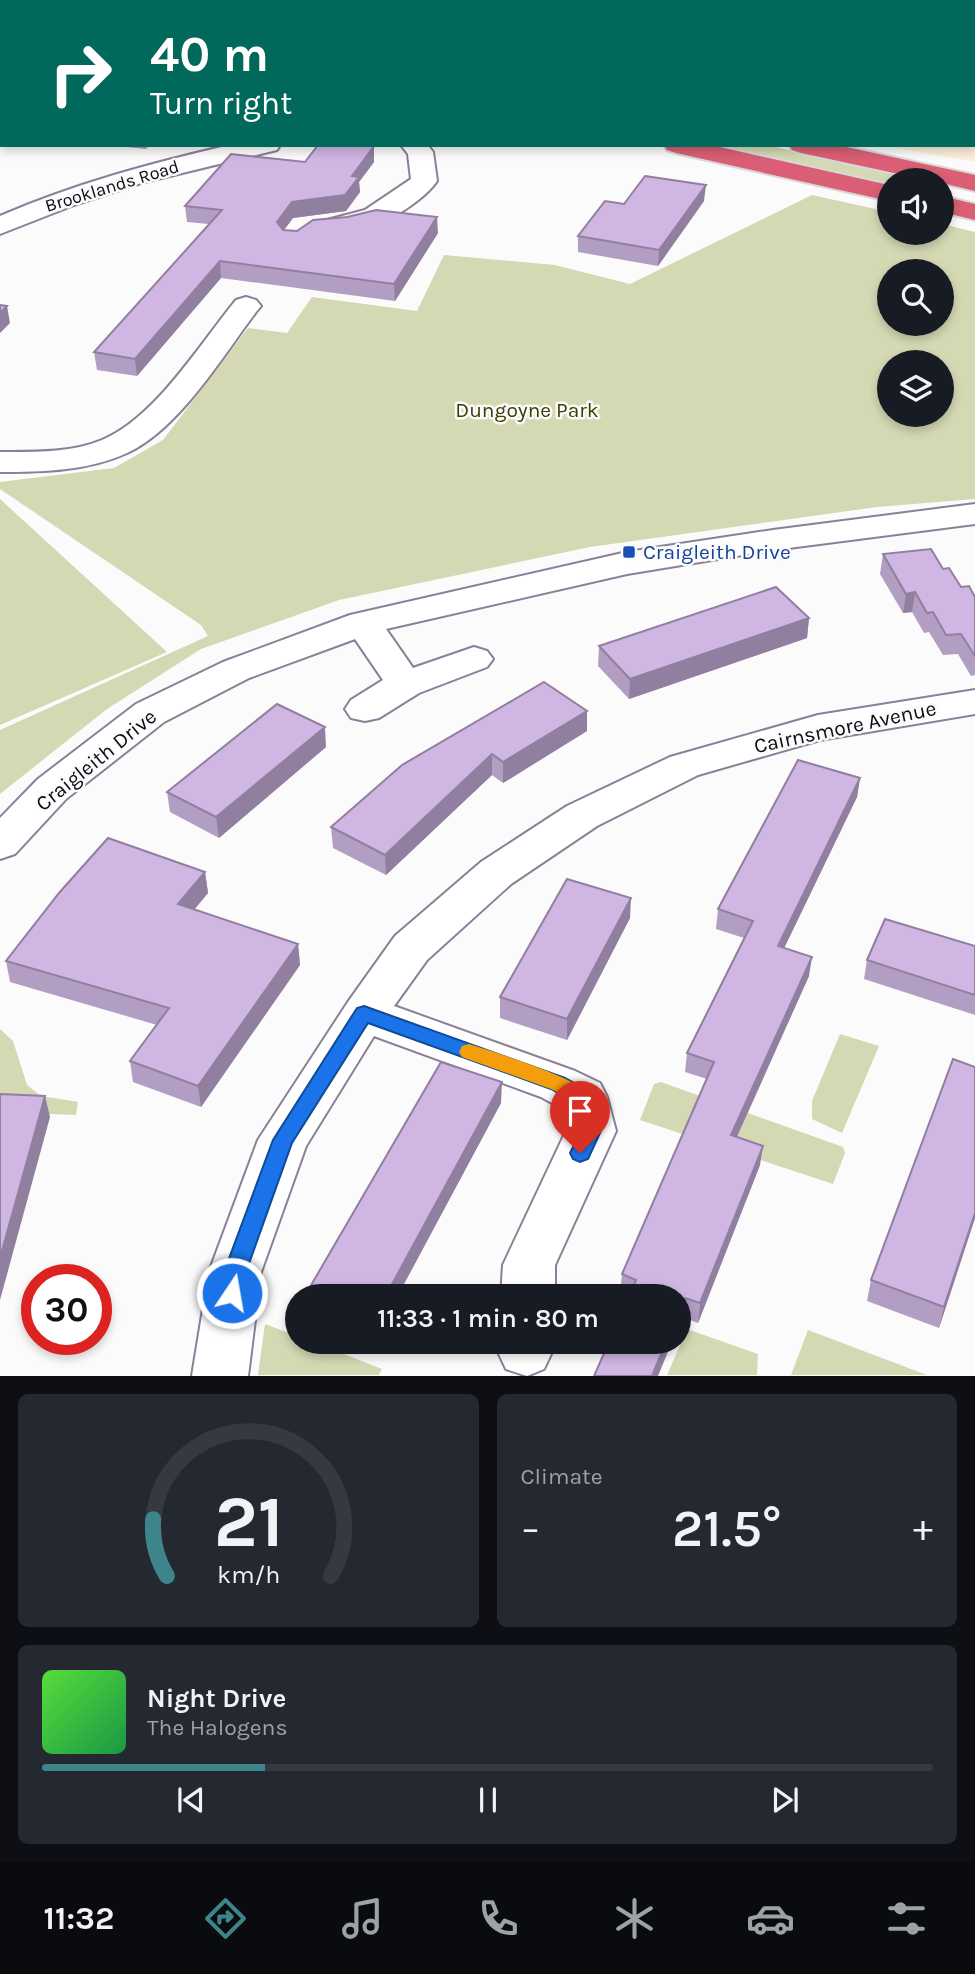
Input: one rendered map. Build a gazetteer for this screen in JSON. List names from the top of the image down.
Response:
{
  "streets": {
    "street": ["Brooklands Road", "Cairnsmore Avenue", "Craigleith Drive"]
  },
  "parks": ["Dungoyne Park"],
  "places": {
    "transit": ["Craigleith Drive"]
  },
  "page": {
    "turn": ["40 m", "Turn right"],
    "limit": "30",
    "trip": "11:33 · 1 min · 80 m",
    "tile": "Climate",
    "heat": ["−", "21.5°", "+"],
    "song": ["Night Drive", "The Halogens"],
    "tabs": "11:32",
    "gauge": ["21", "km/h"]
  }
}
